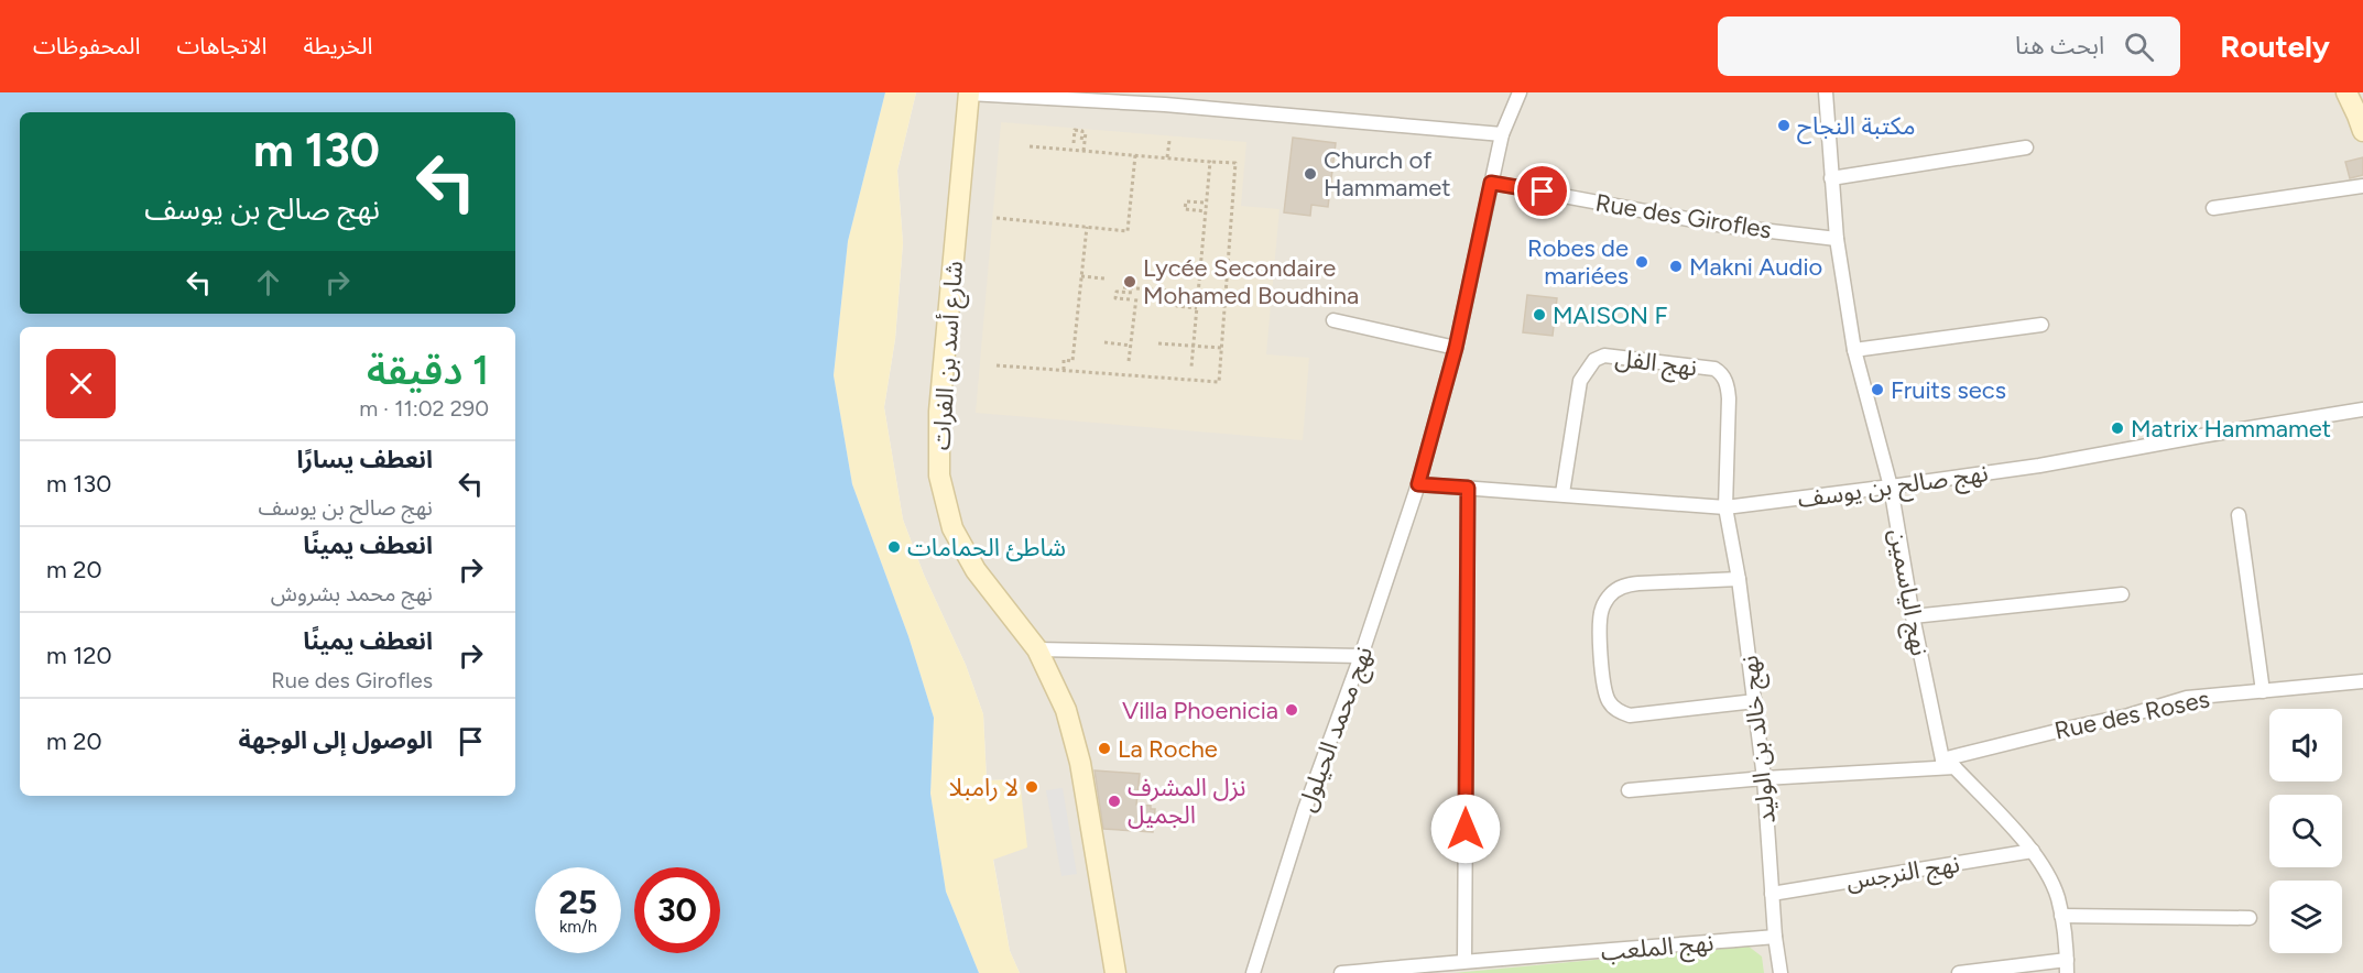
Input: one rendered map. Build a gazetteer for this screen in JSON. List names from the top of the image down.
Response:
{
  "streets": {
    "street": [
      "Rue des Girofles",
      "شارع أسد بن الفرات",
      "نهج الفل",
      "نهج صالح بن يوسف",
      "نهج الياسمين",
      "Rue des Roses",
      "نهج محمد الحيلول",
      "نهج خالد بن الوليد",
      "نهج النرجس",
      "نهج الملعب"
    ]
  },
  "crossings": [
    ["Rue des Girofles", "نهج الياسمين"],
    ["Rue des Girofles", "نهج محمد الحيلول"],
    ["نهج الفل", "نهج صالح بن يوسف"],
    ["نهج الفل", "نهج خالد بن الوليد"],
    ["نهج صالح بن يوسف", "نهج الياسمين"],
    ["نهج صالح بن يوسف", "نهج محمد الحيلول"],
    ["نهج صالح بن يوسف", "نهج خالد بن الوليد"],
    ["نهج الياسمين", "Rue des Roses"],
    ["Rue des Roses", "نهج خالد بن الوليد"],
    ["نهج خالد بن الوليد", "نهج النرجس"],
    ["نهج خالد بن الوليد", "نهج الملعب"]
  ],
  "places": [
    "مكتبة النجاح",
    "Church of Hammamet",
    "Robes de mariées",
    "Makni Audio",
    "Lycée Secondaire Mohamed Boudhina",
    "MAISON F",
    "Fruits secs",
    "Matrix Hammamet",
    "شاطئ الحمامات",
    "Villa Phoenicia",
    "La Roche",
    "لا رامبلا",
    "نزل المشرف الجميل"
  ],
  "page": {
    "header": "Routely",
    "search": "ابحث هنا",
    "nav": ["الخريطة", "الاتجاهات", "المحفوظات"],
    "turn": ["130 m", "نهج صالح بن يوسف"],
    "heading": ["1 دقيقة", "290 m · 11:02"],
    "list": [
      {
        "name": "انعطف يسارًا",
        "note": "نهج صالح بن يوسف",
        "value": "130 m"
      },
      {
        "name": "انعطف يمينًا",
        "note": "نهج محمد بشروش",
        "value": "20 m"
      },
      {
        "name": "انعطف يمينًا",
        "note": "Rue des Girofles",
        "value": "120 m"
      },
      {
        "name": "الوصول إلى الوجهة",
        "value": "20 m"
      }
    ],
    "speed": "25 km/h",
    "limit": "30"
  }
}
